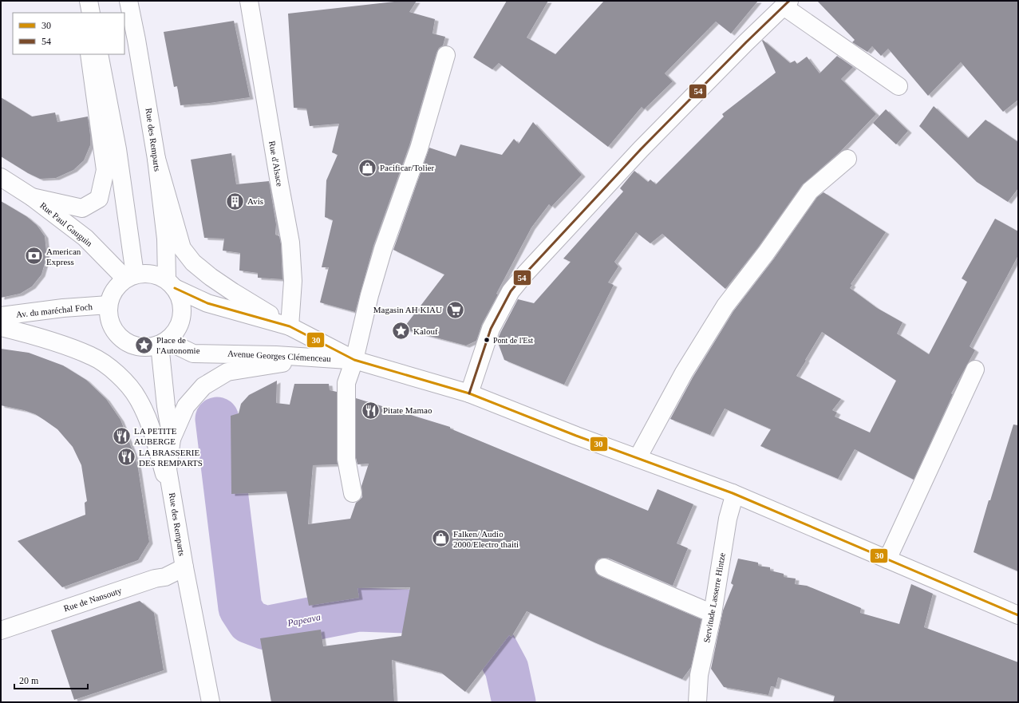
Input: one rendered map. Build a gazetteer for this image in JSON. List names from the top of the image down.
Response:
{
  "streets": {
    "main road": [
      "Rue des Remparts",
      "Rue d'Alsace",
      "Rue Paul Gauguin",
      "Av. du maréchal Foch",
      "Avenue Georges Clémenceau",
      "Servitude Lasserre Hintze",
      "Rue de Nansouty"
    ]
  },
  "crossings": [
    ["Rue des Remparts", "Rue Paul Gauguin"],
    ["Rue des Remparts", "Av. du maréchal Foch"],
    ["Rue des Remparts", "Avenue Georges Clémenceau"],
    ["Rue des Remparts", "Rue de Nansouty"],
    ["Rue d'Alsace", "Avenue Georges Clémenceau"],
    ["Rue Paul Gauguin", "Av. du maréchal Foch"],
    ["Rue Paul Gauguin", "Avenue Georges Clémenceau"],
    ["Av. du maréchal Foch", "Avenue Georges Clémenceau"]
  ],
  "water": ["Papeava"],
  "places": {
    "shop": ["Pacificar/Tolier", "Falken/ Audio 2000/Electro thaiti"],
    "building": ["Avis"],
    "bank": ["American Express"],
    "supermarket": ["Magasin AH KIAU"],
    "place": ["Kalouf", "Place de l'Autonomie"],
    "other": ["Pont de l'Est"],
    "restaurant": ["Pitate Mamao", "LA PETITE AUBERGE", "LA BRASSERIE DES REMPARTS"]
  },
  "lines": ["transit line 54", "transit line 30"],
  "legend": ["30", "54"],
  "scale_bar": "20 m"
}
